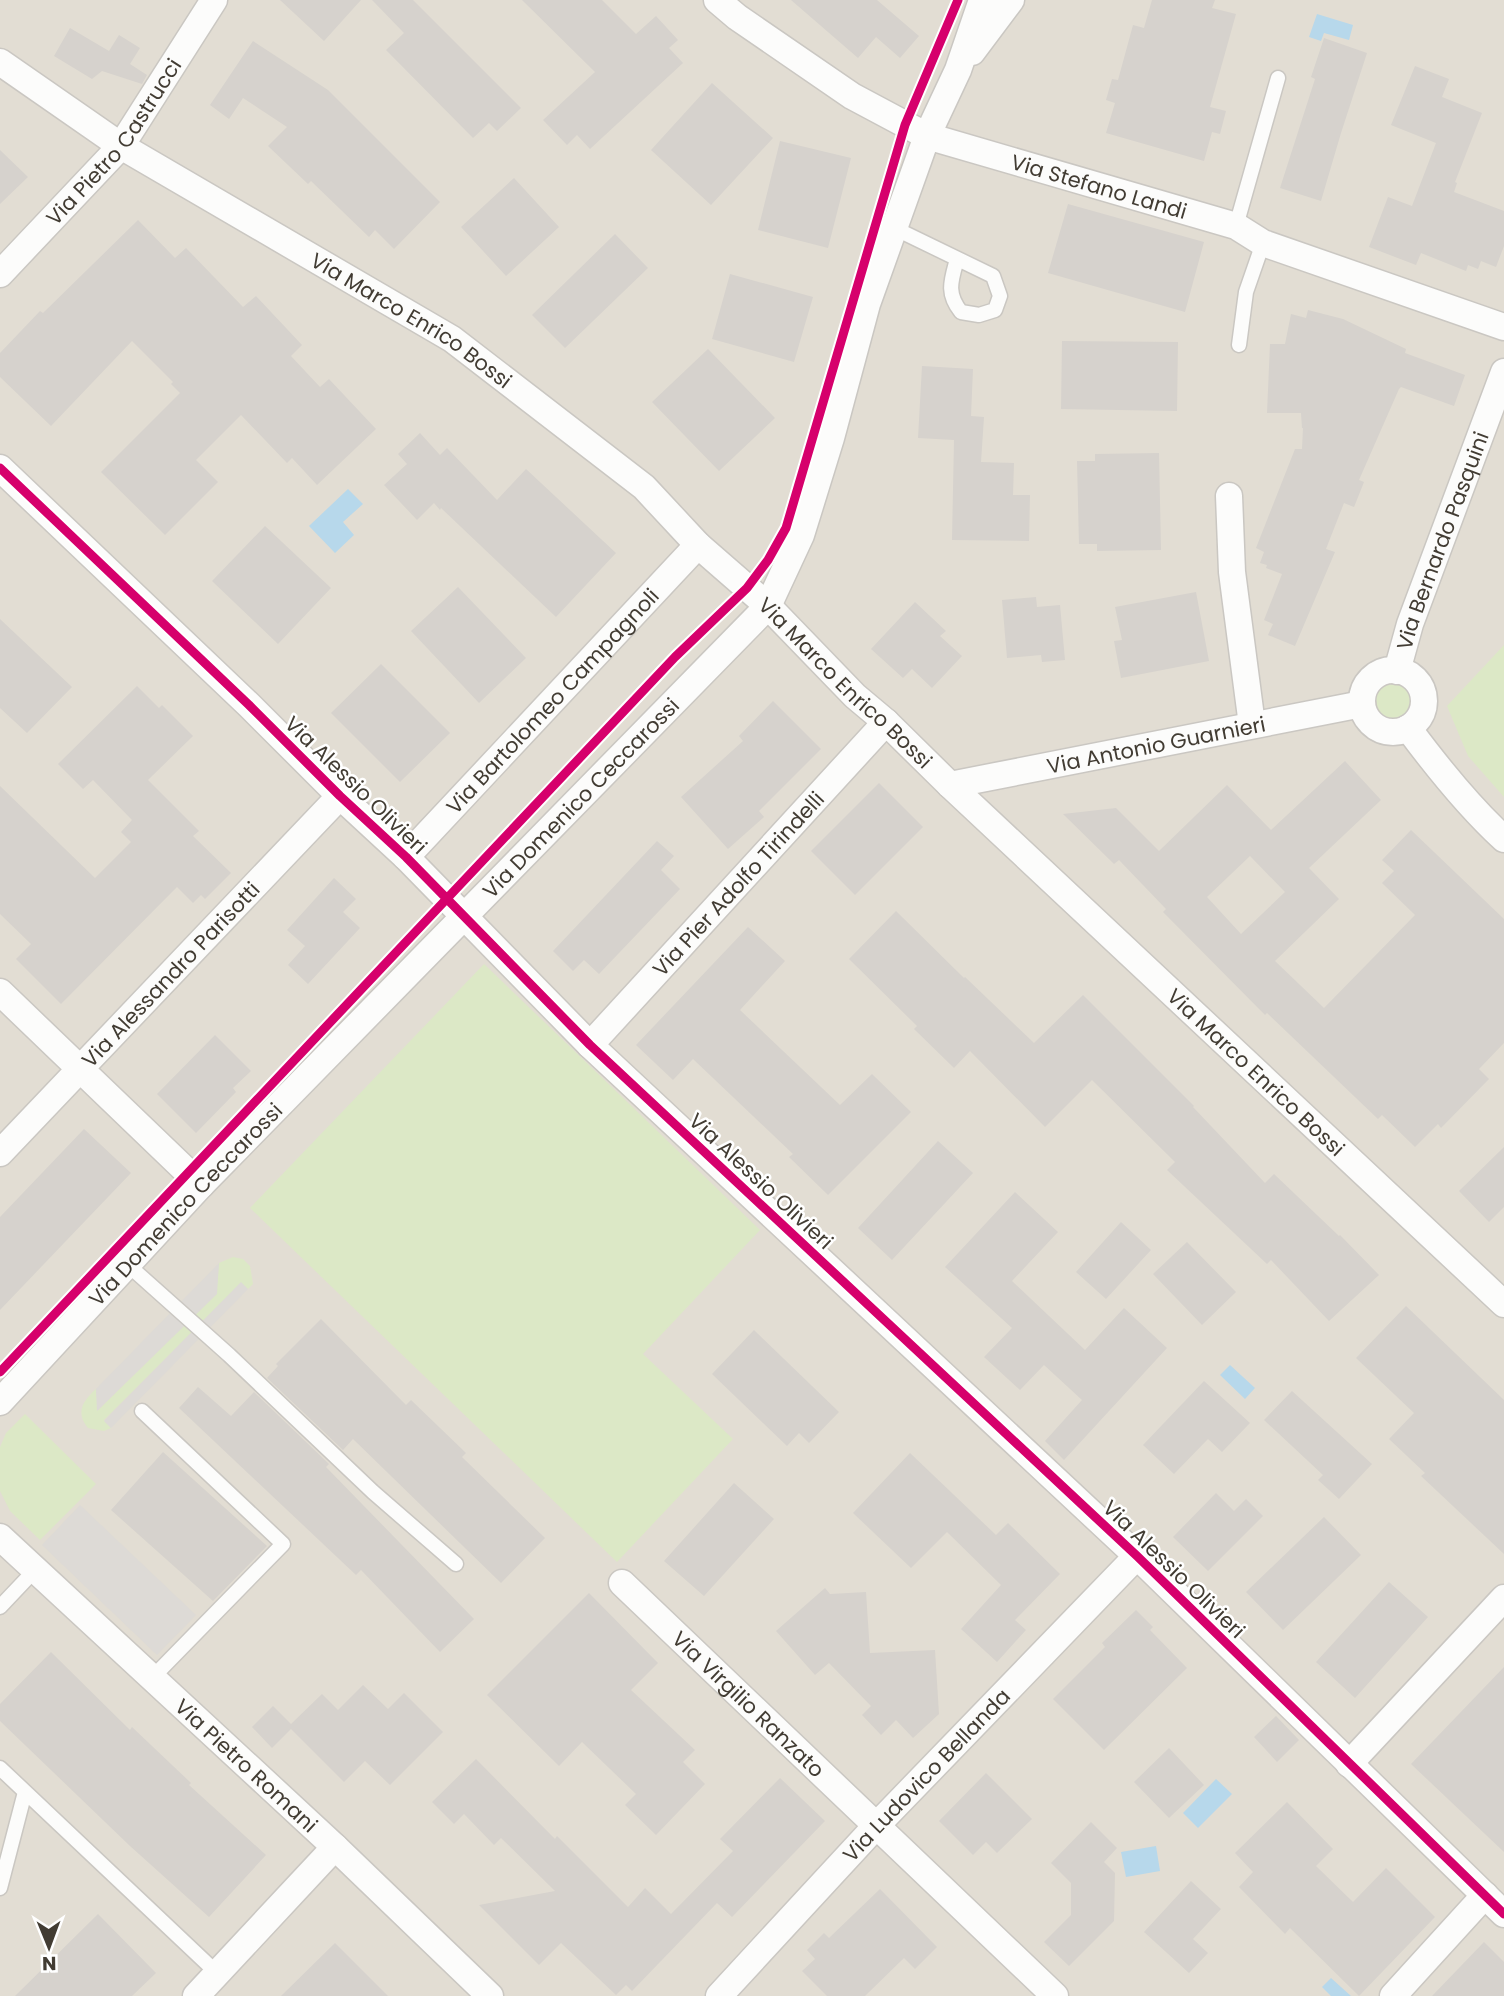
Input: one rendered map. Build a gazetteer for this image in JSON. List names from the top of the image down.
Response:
{
  "streets": {
    "street": [
      "Via Pietro Castrucci",
      "Via Stefano Landi",
      "Via Marco Enrico Bossi",
      "Via Bernardo Pasquini",
      "Via Bartolomeo Campagnoli",
      "Via Antonio Guarnieri",
      "Via Alessio Olivieri",
      "Via Domenico Ceccarossi",
      "Via Pier Adolfo Tirindelli",
      "Via Alessandro Parisotti",
      "Via Virgilio Ranzato",
      "Via Pietro Romani",
      "Via Ludovico Bellanda"
    ]
  },
  "crossings": [
    ["Via Pietro Castrucci", "Via Marco Enrico Bossi"],
    ["Via Stefano Landi", "Via Domenico Ceccarossi"],
    ["Via Marco Enrico Bossi", "Via Bartolomeo Campagnoli"],
    ["Via Marco Enrico Bossi", "Via Antonio Guarnieri"],
    ["Via Marco Enrico Bossi", "Via Domenico Ceccarossi"],
    ["Via Marco Enrico Bossi", "Via Pier Adolfo Tirindelli"],
    ["Via Bernardo Pasquini", "Via Antonio Guarnieri"],
    ["Via Bartolomeo Campagnoli", "Via Alessio Olivieri"],
    ["Via Alessio Olivieri", "Via Domenico Ceccarossi"],
    ["Via Alessio Olivieri", "Via Pier Adolfo Tirindelli"],
    ["Via Alessio Olivieri", "Via Alessandro Parisotti"],
    ["Via Alessio Olivieri", "Via Ludovico Bellanda"],
    ["Via Virgilio Ranzato", "Via Ludovico Bellanda"]
  ],
  "north": "bottom"
}
